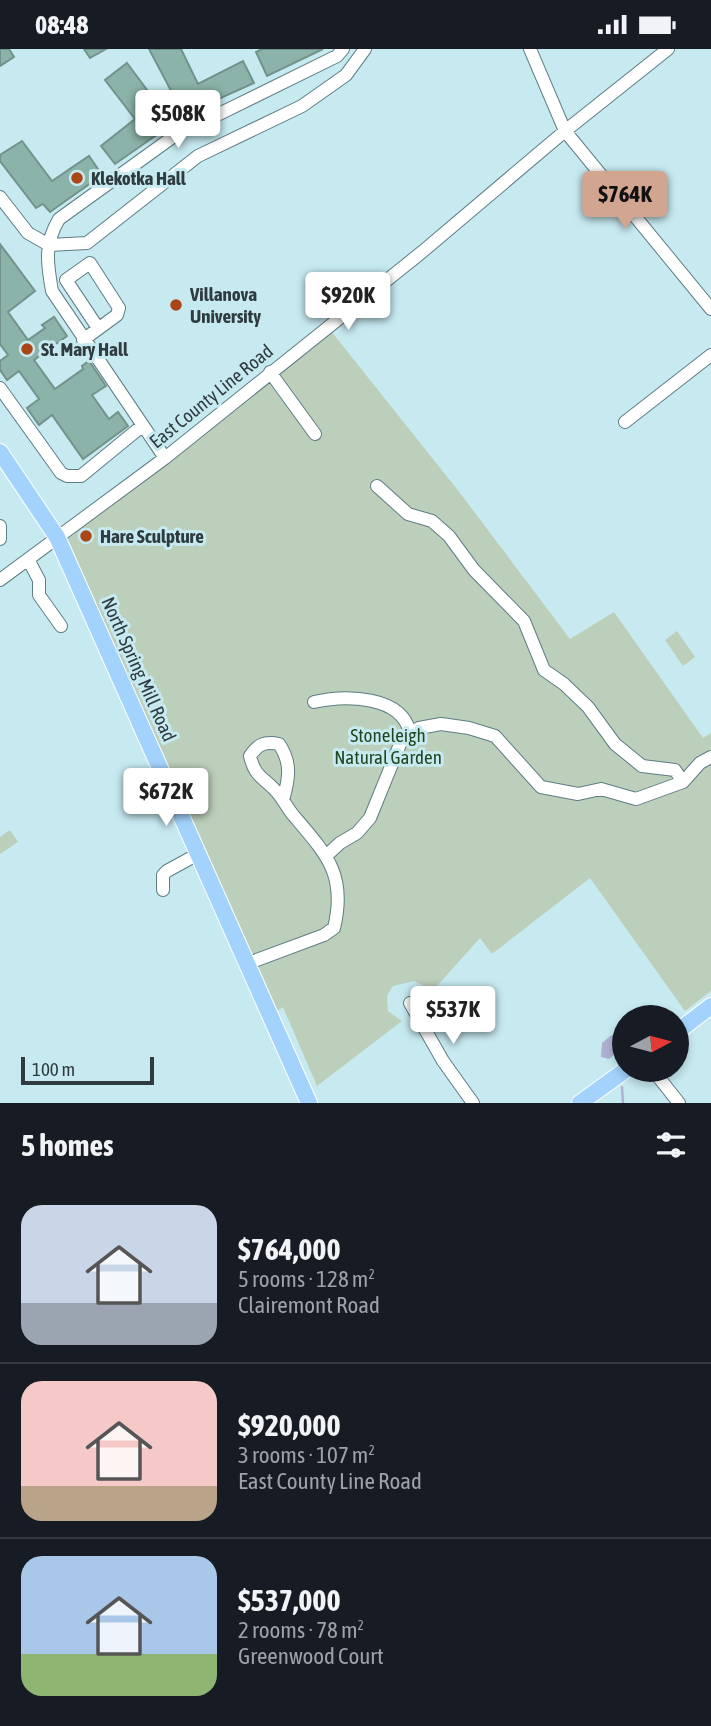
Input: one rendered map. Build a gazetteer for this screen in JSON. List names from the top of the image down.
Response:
{
  "streets": {
    "main road": ["North Spring Mill Road"],
    "street": ["East County Line Road"]
  },
  "crossings": [
    ["East County Line Road", "North Spring Mill Road"]
  ],
  "parks": ["Stoneleigh Natural Garden"],
  "places": [
    "Klekotka Hall",
    "Villanova University",
    "St. Mary Hall",
    "Hare Sculpture"
  ],
  "scale_bar": "100 m",
  "north": "right",
  "page": {
    "status": "08:48",
    "price": [
      "$508K",
      "$764K",
      "$920K",
      "$672K",
      "$537K"
    ],
    "scale": "100 m",
    "heading": "5 homes",
    "list": [
      {
        "name": "$764,000",
        "note": "5 rooms · 128 m² · Clairemont Road"
      },
      {
        "name": "$920,000",
        "note": "3 rooms · 107 m² · East County Line Road"
      },
      {
        "name": "$537,000",
        "note": "2 rooms · 78 m² · Greenwood Court"
      }
    ]
  }
}
